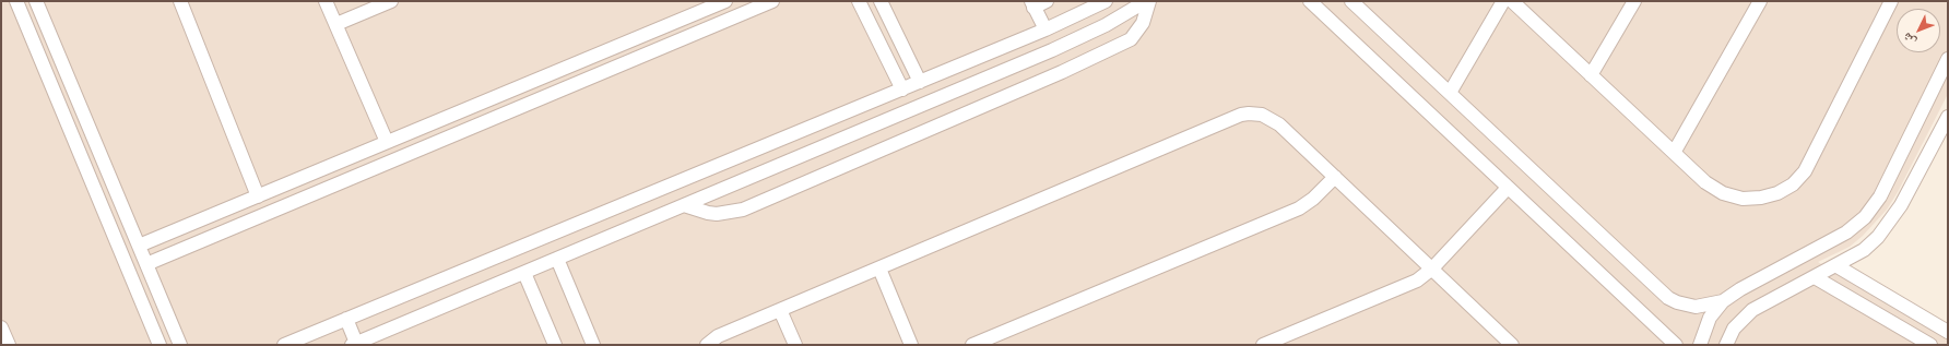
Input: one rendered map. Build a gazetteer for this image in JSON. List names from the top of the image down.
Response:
{
  "north": "bottom left"
}
